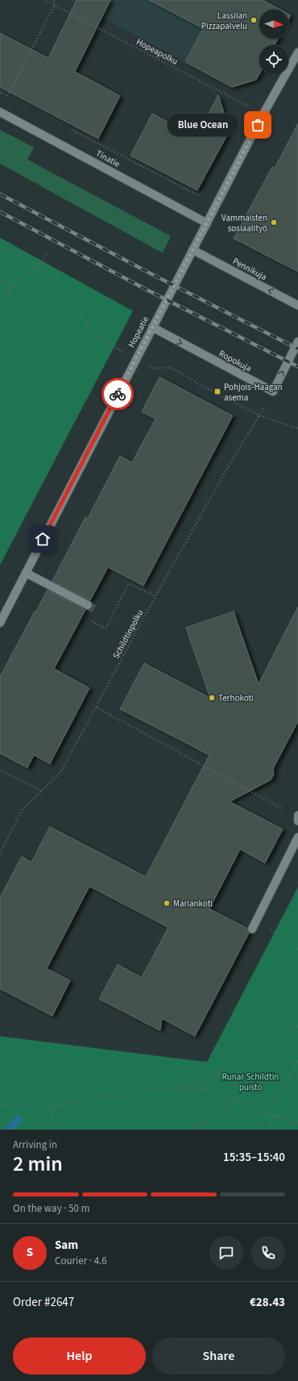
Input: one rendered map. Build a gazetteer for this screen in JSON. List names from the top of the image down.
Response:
{
  "streets": {
    "street": [
      "Tinatie",
      "Pennikuja",
      "Hopeatie",
      "Ropokuja"
    ],
    "path": ["Hopeapolku", "Schildtinpolku"]
  },
  "crossings": [
    ["Hopeapolku", "Hopeatie"],
    ["Tinatie", "Hopeatie"],
    ["Pennikuja", "Hopeatie"],
    ["Hopeatie", "Ropokuja"]
  ],
  "one_way": ["Pennikuja"],
  "parks": ["Runar Schildtin puisto"],
  "places": {
    "other": [
      "Lassilan Pizzapalvelu",
      "Blue Ocean",
      "Vammaisten sosiaalityö",
      "Terhokoti",
      "Mariankoti"
    ],
    "transit": ["Pohjois-Haagan asema"]
  },
  "north": "right",
  "page": {
    "bubble": "Blue Ocean",
    "heading": ["2 min", "Arriving in", "15:35–15:40"],
    "panel": [
      "Sam",
      "Courier · 4.6",
      "Order #2647",
      "€28.43"
    ],
    "bar": "On the way · 50 m",
    "round": "S",
    "buttons": ["Help", "Share"]
  }
}
